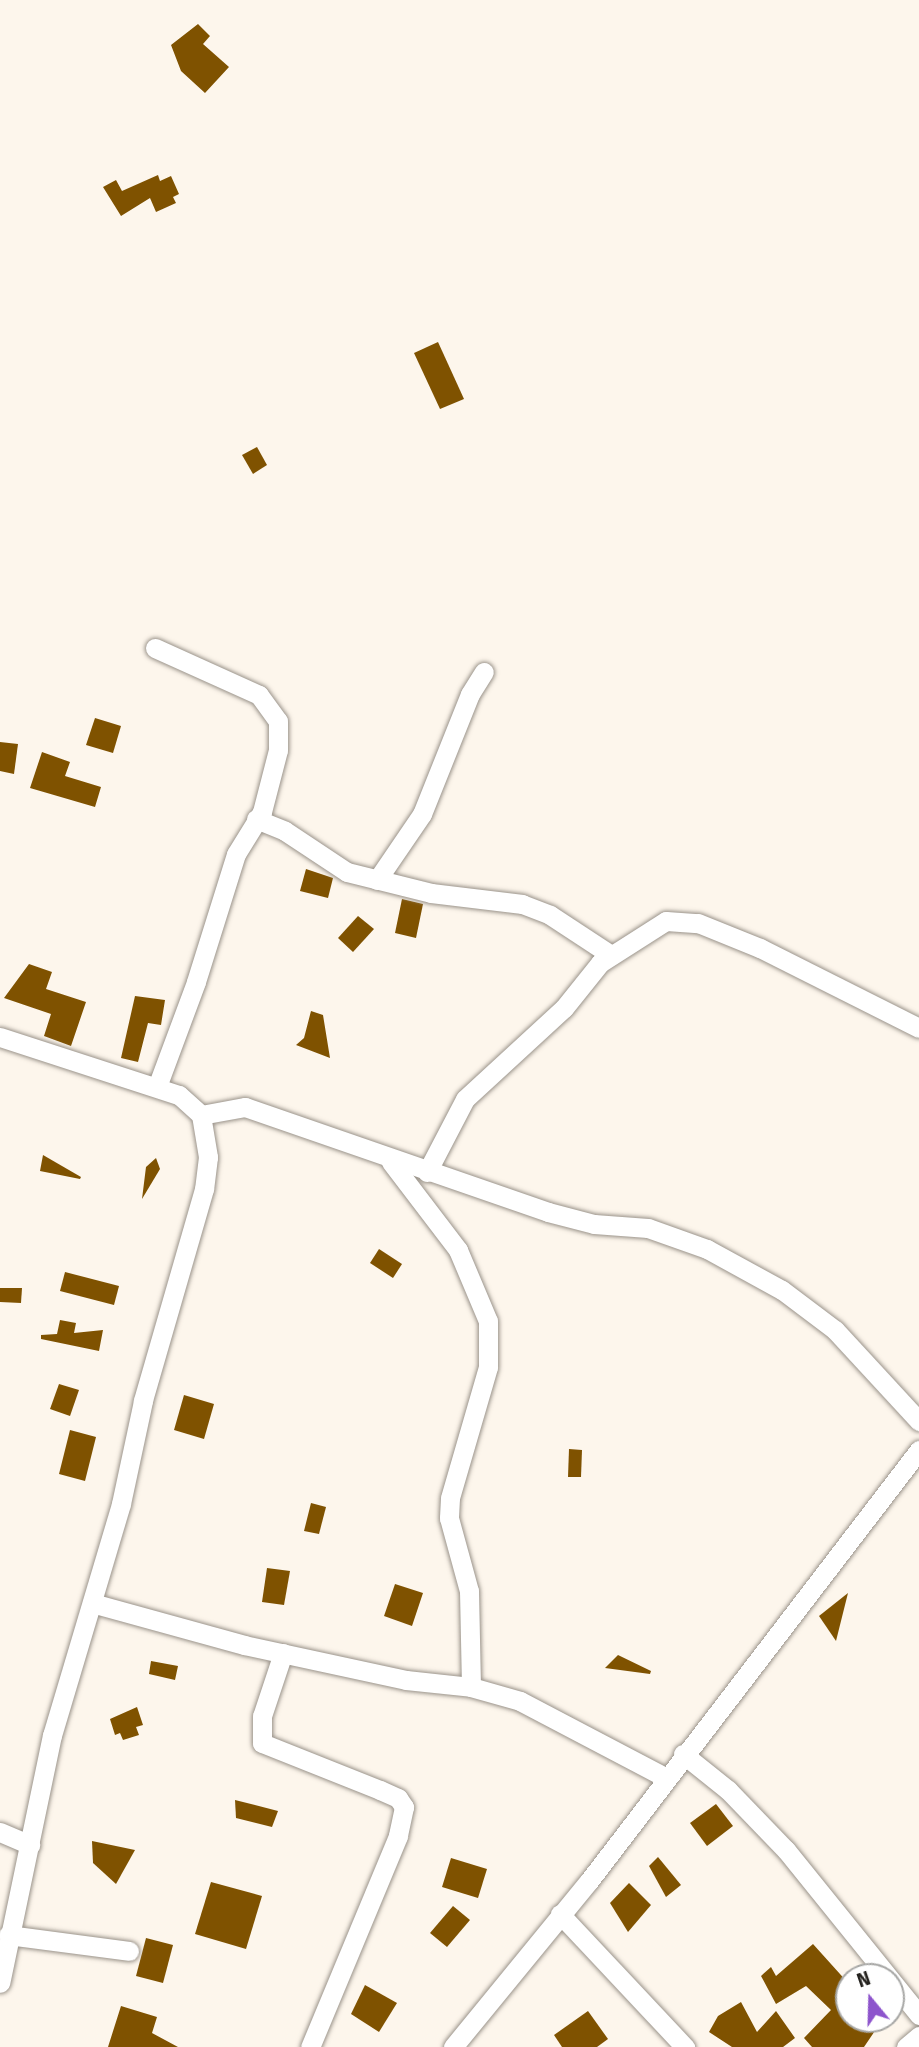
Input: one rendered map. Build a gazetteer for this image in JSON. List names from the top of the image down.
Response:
{
  "north": "top"
}
